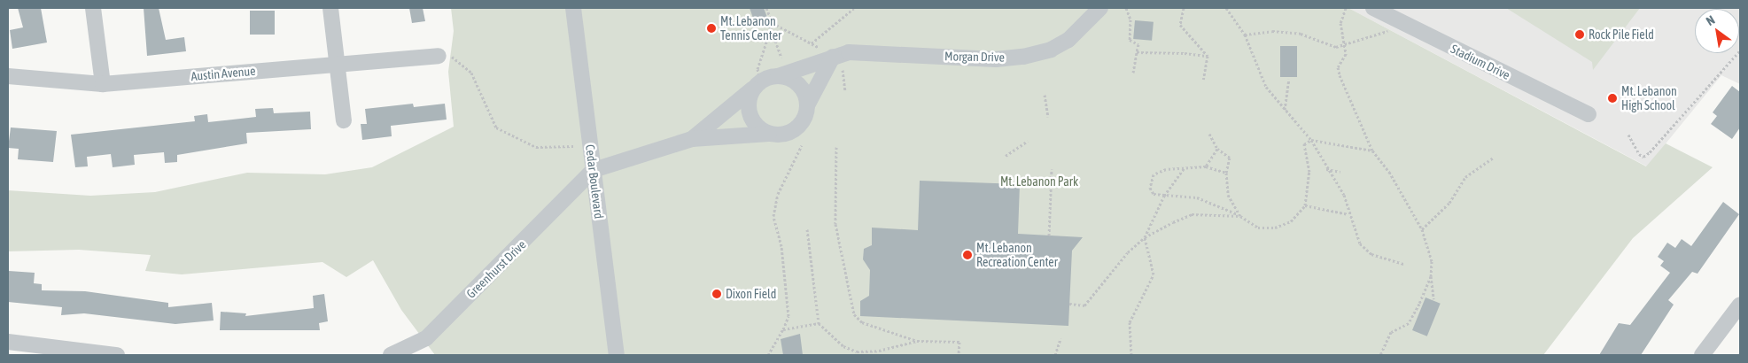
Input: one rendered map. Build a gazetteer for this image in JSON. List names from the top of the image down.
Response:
{
  "streets": {
    "street": [
      "Morgan Drive",
      "Stadium Drive",
      "Austin Avenue",
      "Cedar Boulevard",
      "Greenhurst Drive"
    ]
  },
  "crossings": [
    ["Cedar Boulevard", "Greenhurst Drive"]
  ],
  "parks": ["Mt. Lebanon Park"],
  "places": [
    "Mt. Lebanon Tennis Center",
    "Rock Pile Field",
    "Mt. Lebanon High School",
    "Mt. Lebanon Recreation Center",
    "Dixon Field"
  ],
  "north": "top left"
}
